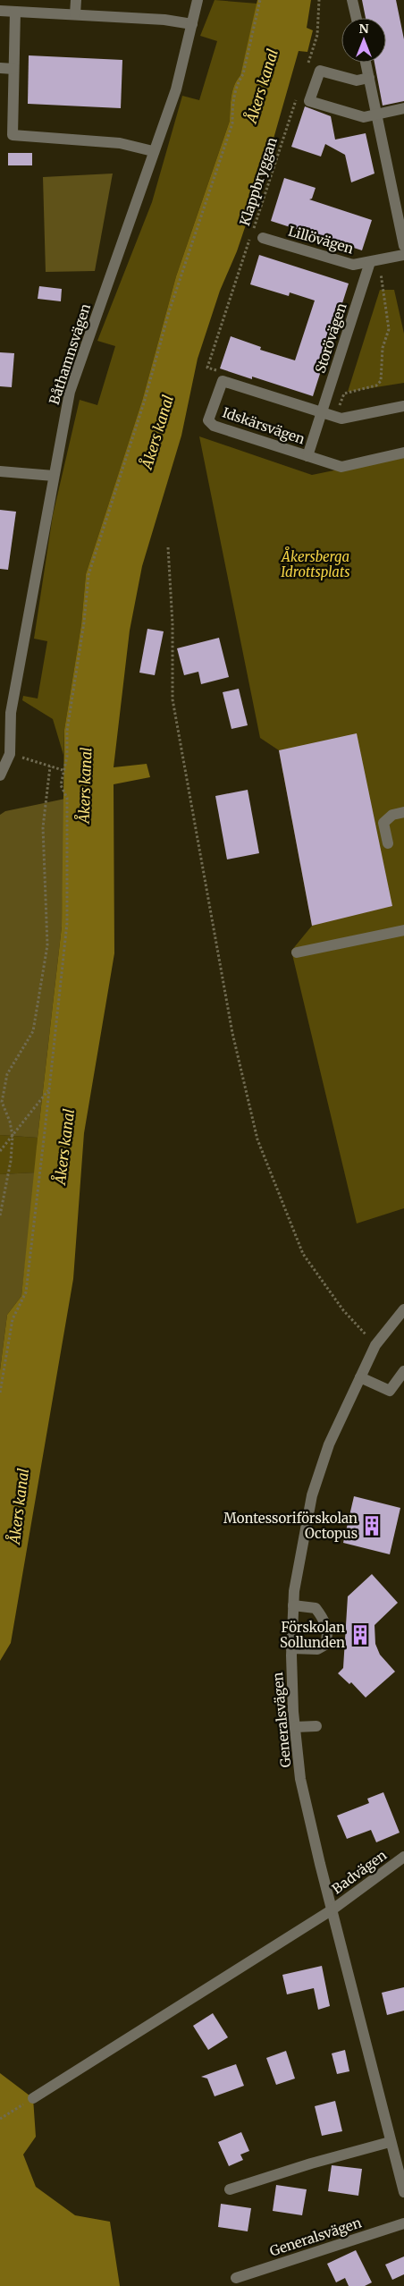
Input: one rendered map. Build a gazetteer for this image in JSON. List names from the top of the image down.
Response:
{
  "streets": {
    "street": [
      "Lillövägen",
      "Storövägen",
      "Båthamnsvägen",
      "Idskärsvägen",
      "Generalsvägen",
      "Badvägen"
    ],
    "path": ["Klappbryggan"]
  },
  "crossings": [
    ["Lillövägen", "Storövägen"],
    ["Storövägen", "Idskärsvägen"],
    ["Generalsvägen", "Badvägen"]
  ],
  "water": ["Åkers kanal"],
  "parks": ["Åkersberga Idrottsplats"],
  "places": {
    "building": ["Montessoriförskolan Octopus", "Förskolan Sollunden"]
  },
  "north": "top"
}
